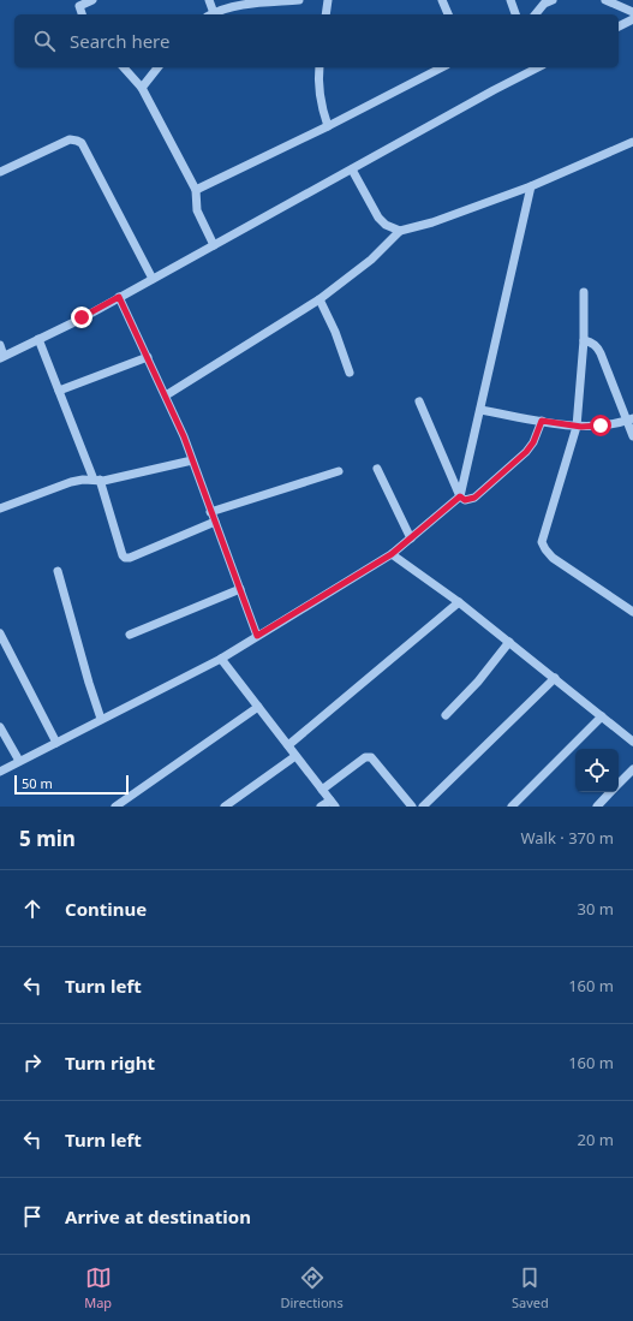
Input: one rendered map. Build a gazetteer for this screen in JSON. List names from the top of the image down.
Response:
{
  "scale_bar": "50 m",
  "page": {
    "search": "Search here",
    "scale": "50 m",
    "heading": ["5 min", "Walk · 370 m"],
    "list": [
      ["Continue", "30 m"],
      ["Turn left", "160 m"],
      ["Turn right", "160 m"],
      ["Turn left", "20 m"],
      "Arrive at destination"
    ],
    "nav": ["Map", "Directions", "Saved"]
  }
}
